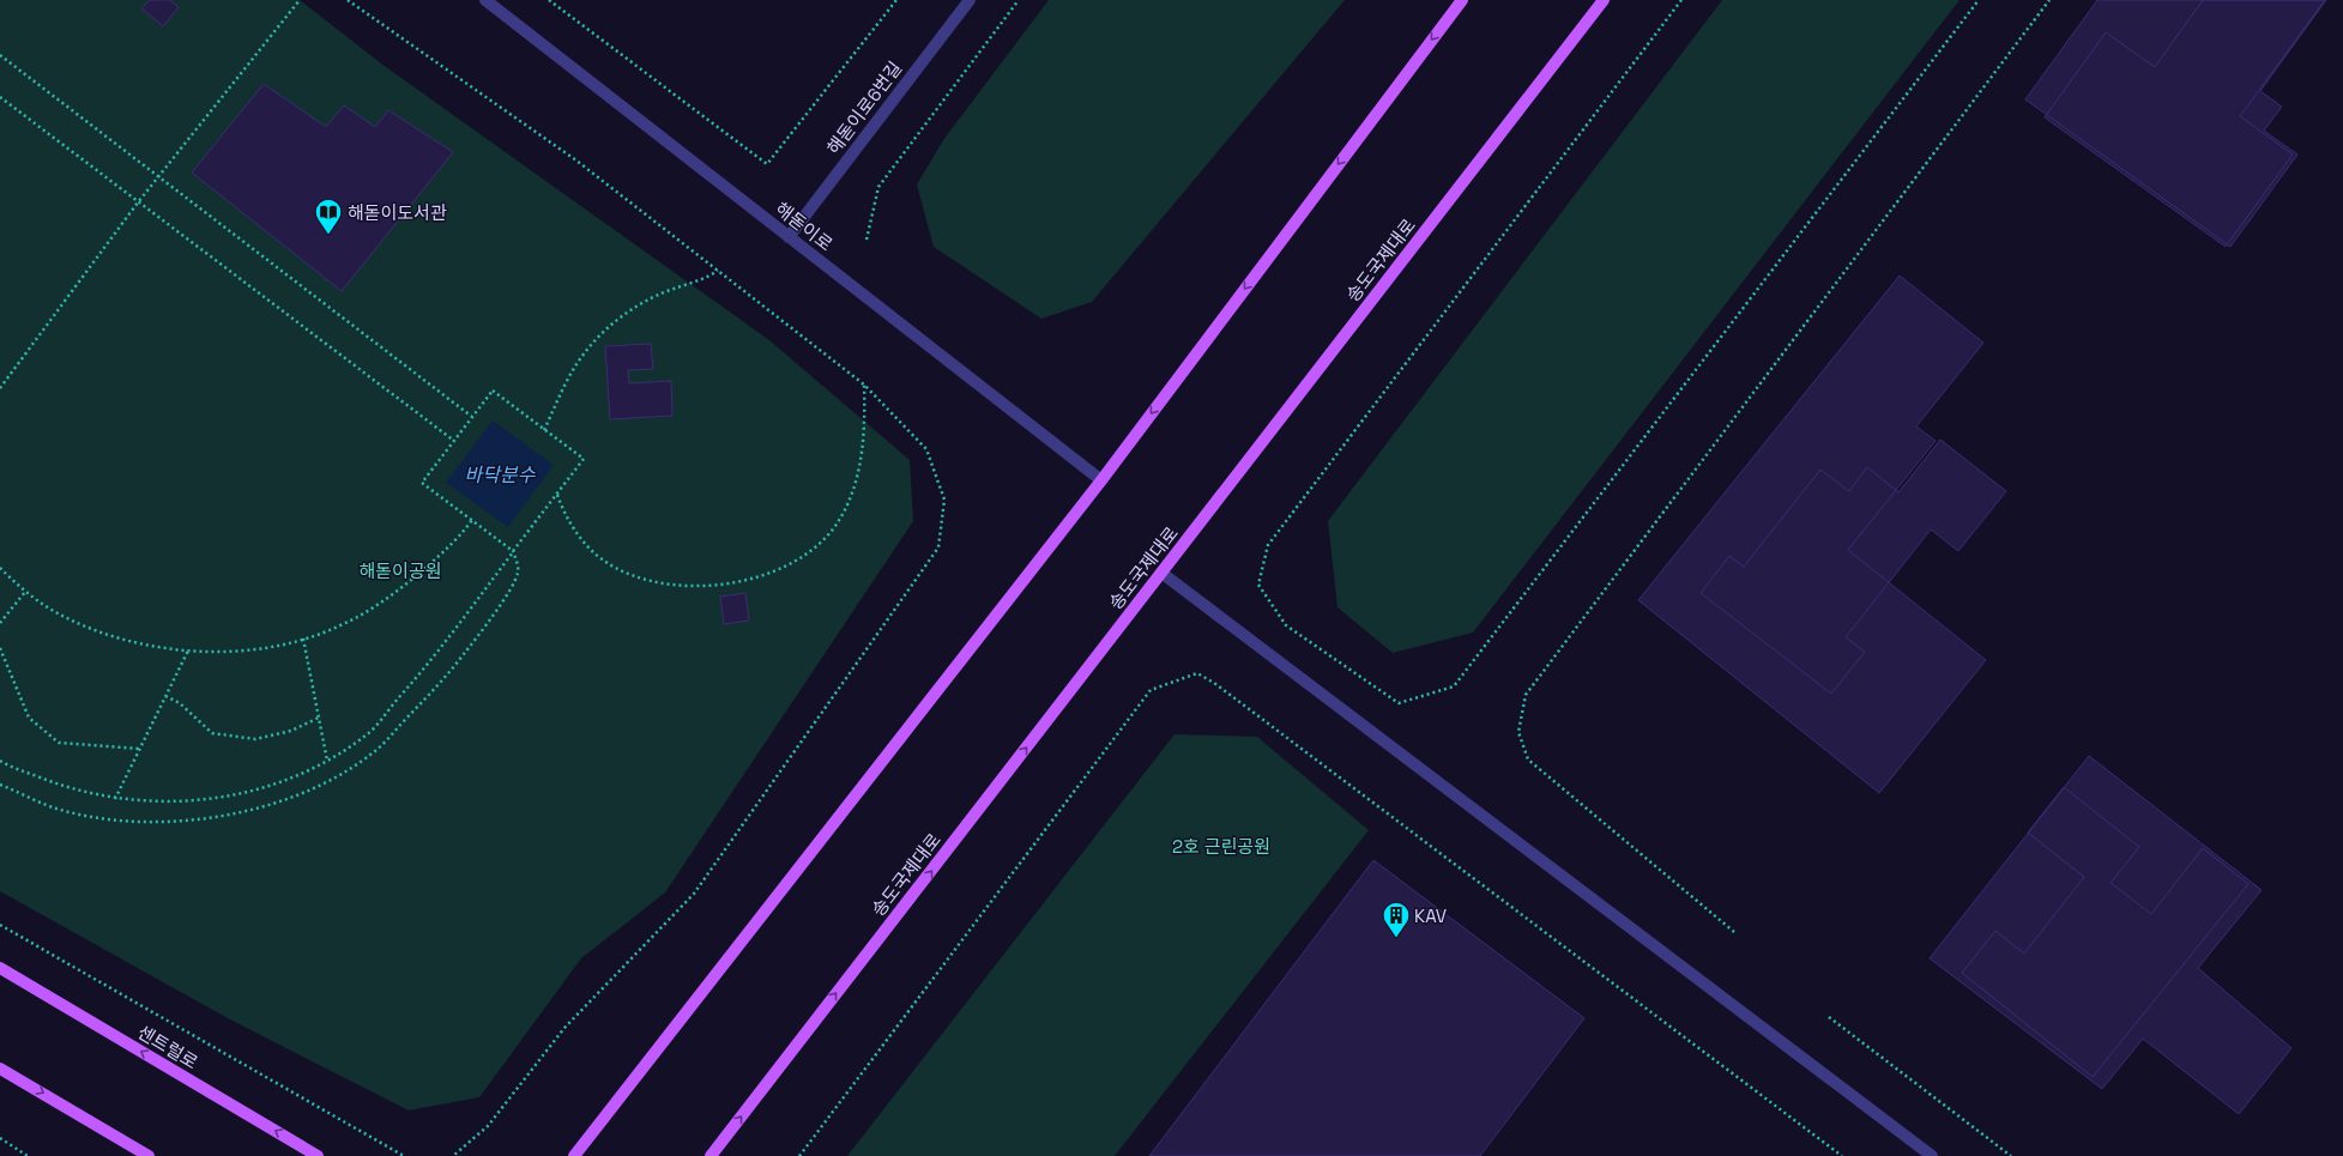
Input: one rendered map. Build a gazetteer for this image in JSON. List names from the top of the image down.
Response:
{
  "streets": {
    "main road": ["송도국제대로", "센트럴로"],
    "street": ["해돋이로6번길", "해돋이로"]
  },
  "crossings": [
    ["해돋이로6번길", "해돋이로"]
  ],
  "water": ["바닥분수"],
  "parks": ["해돋이공원", "2호 근린공원"],
  "places": {
    "library": ["해돋이도서관"],
    "building": ["KAV"]
  }
}
